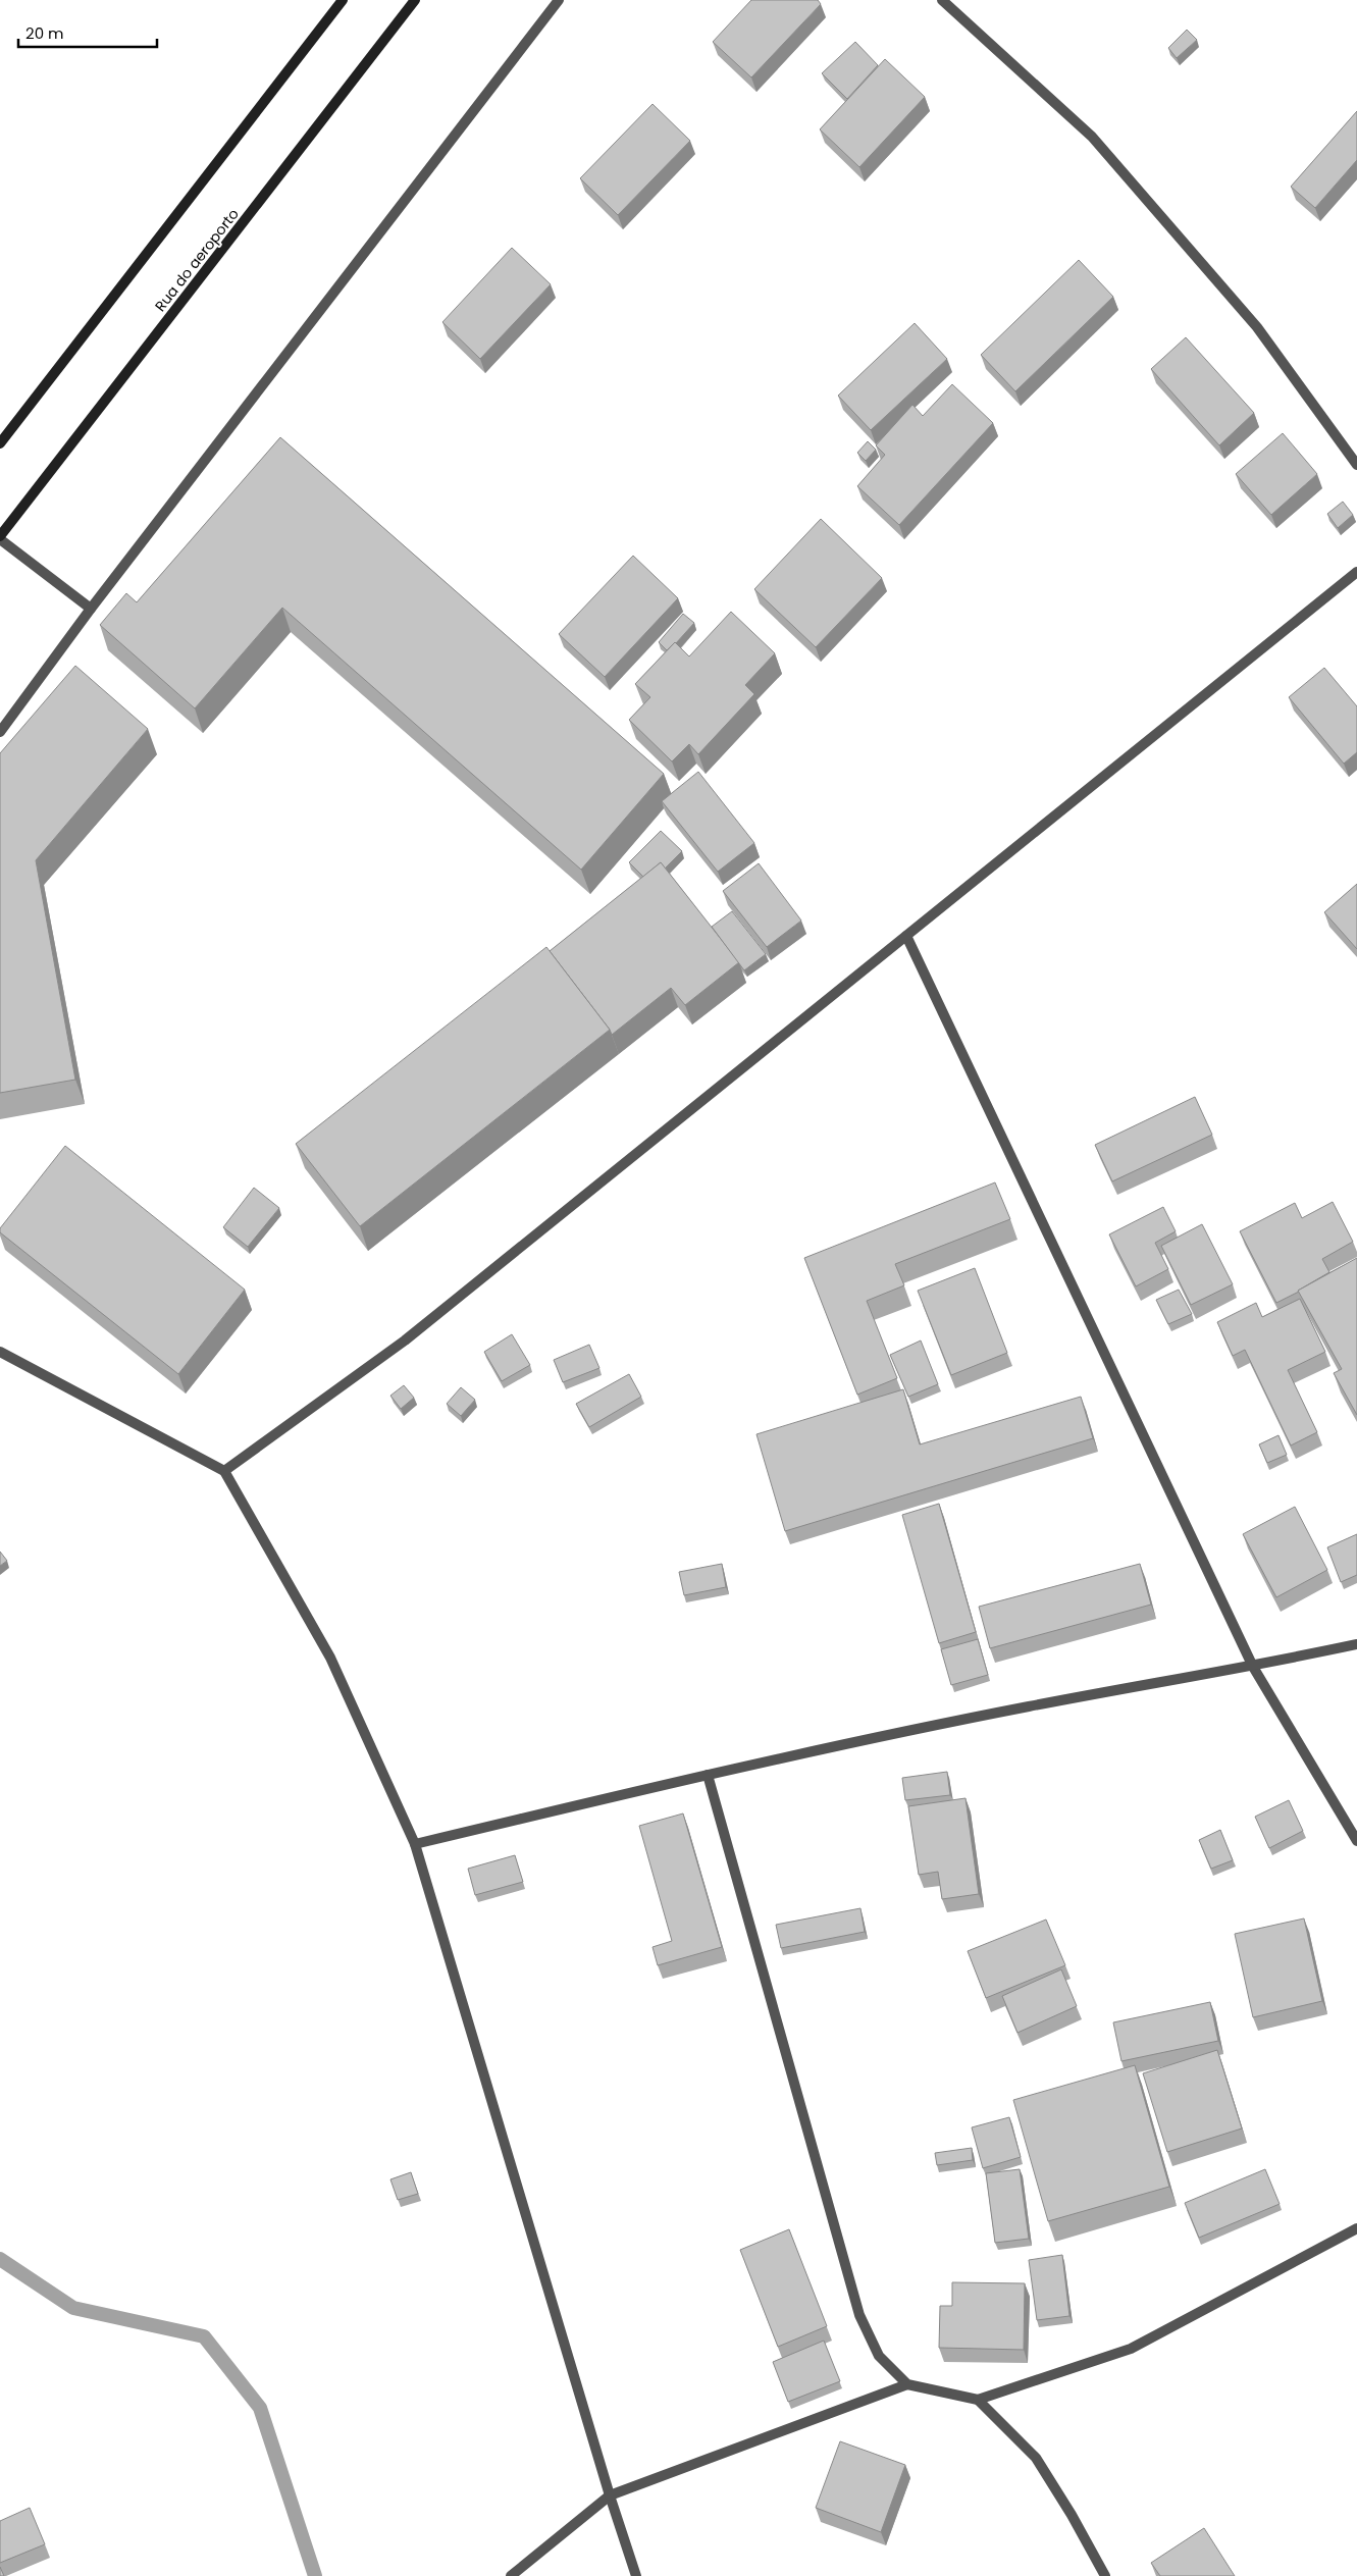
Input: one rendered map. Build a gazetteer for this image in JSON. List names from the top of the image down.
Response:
{
  "streets": {
    "main road": ["Rua do aeroporto"]
  },
  "scale_bar": "20 m"
}
